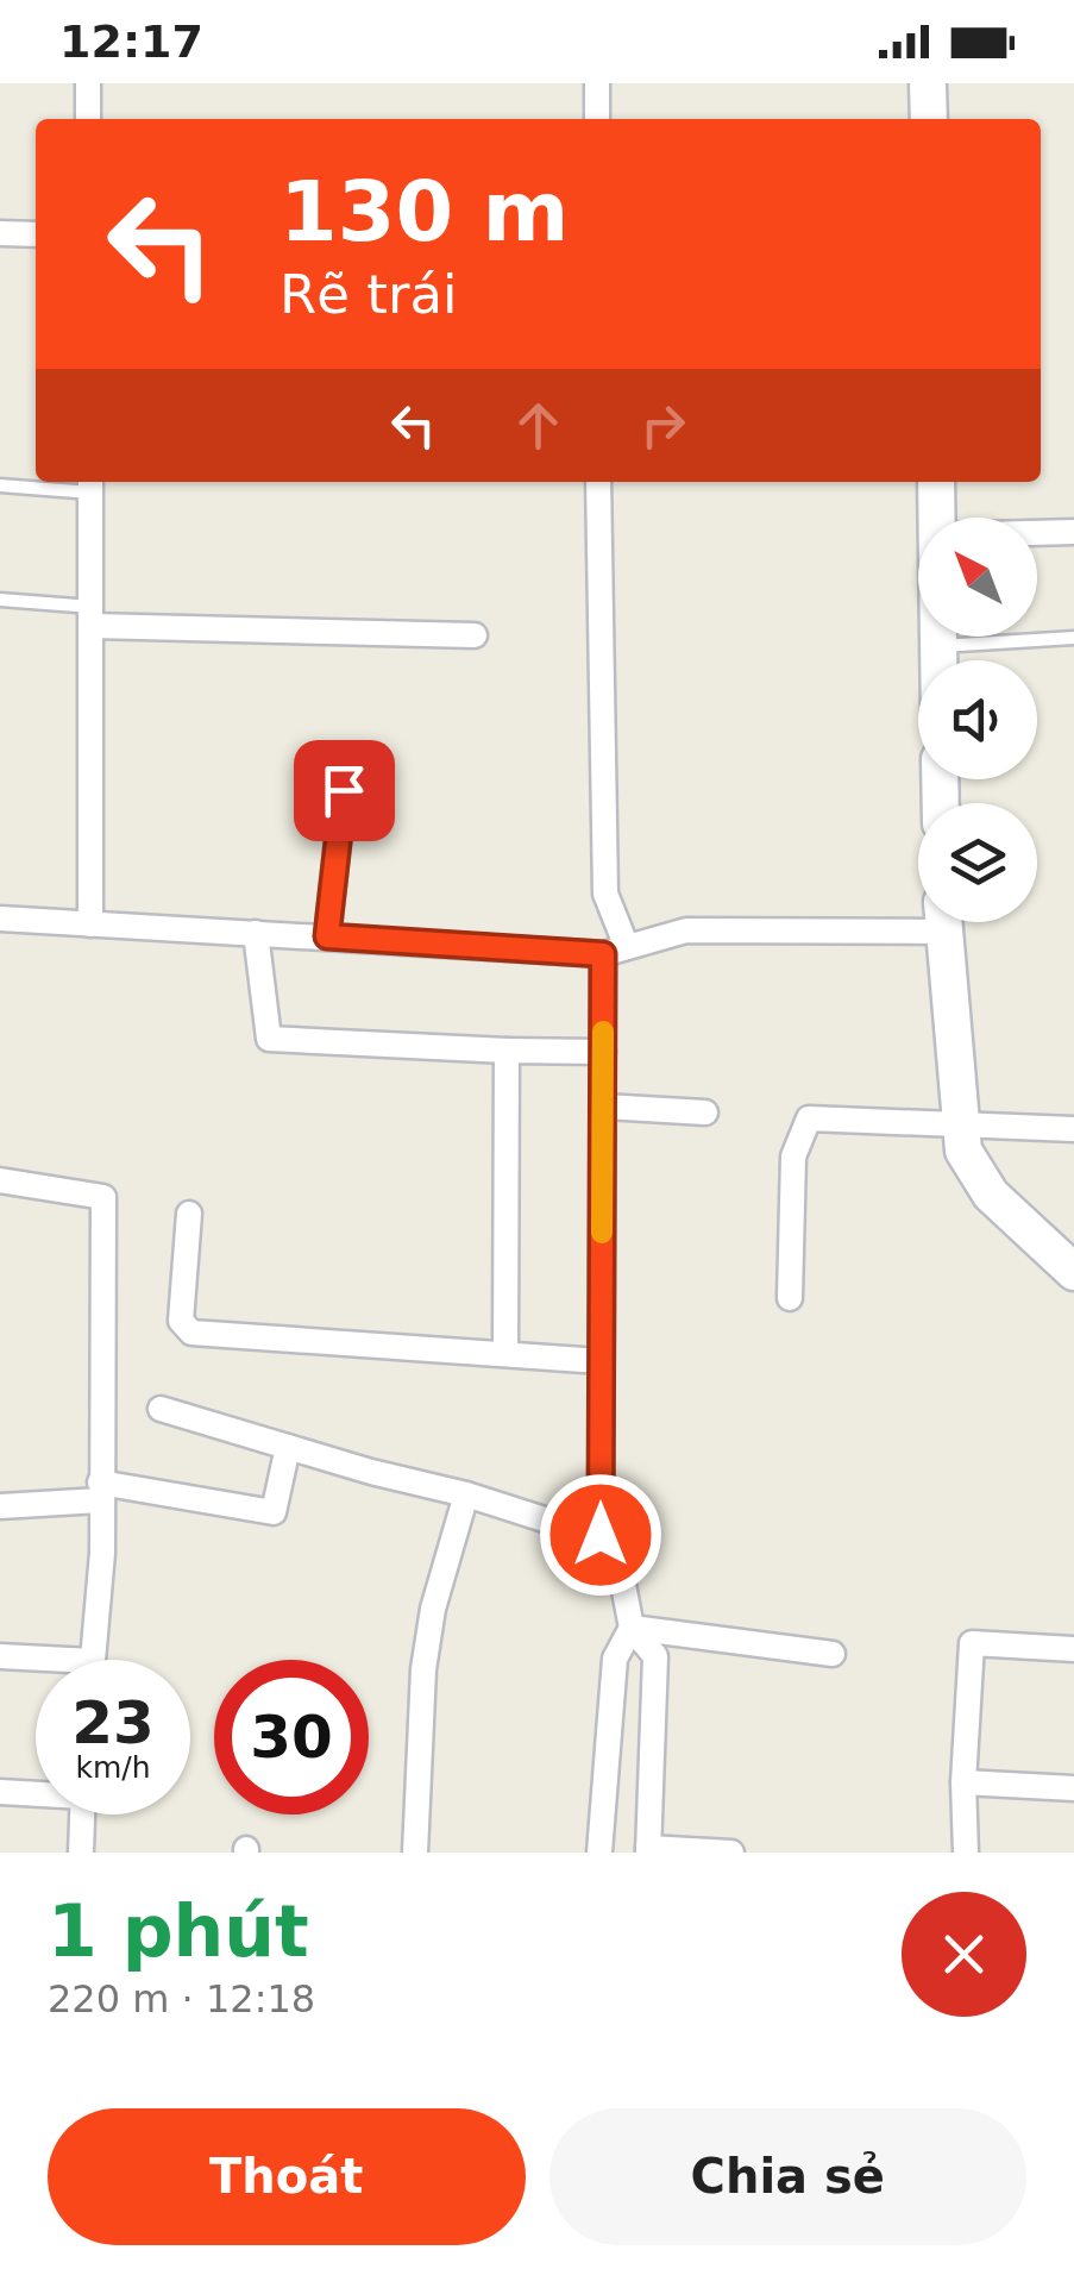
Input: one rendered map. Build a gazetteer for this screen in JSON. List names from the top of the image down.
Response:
{
  "north": "top left",
  "page": {
    "status": "12:17",
    "turn": ["130 m", "Rẽ trái"],
    "speed": "23 km/h",
    "limit": "30",
    "heading": ["1 phút", "220 m · 12:18"],
    "buttons": ["Thoát", "Chia sẻ"]
  }
}
